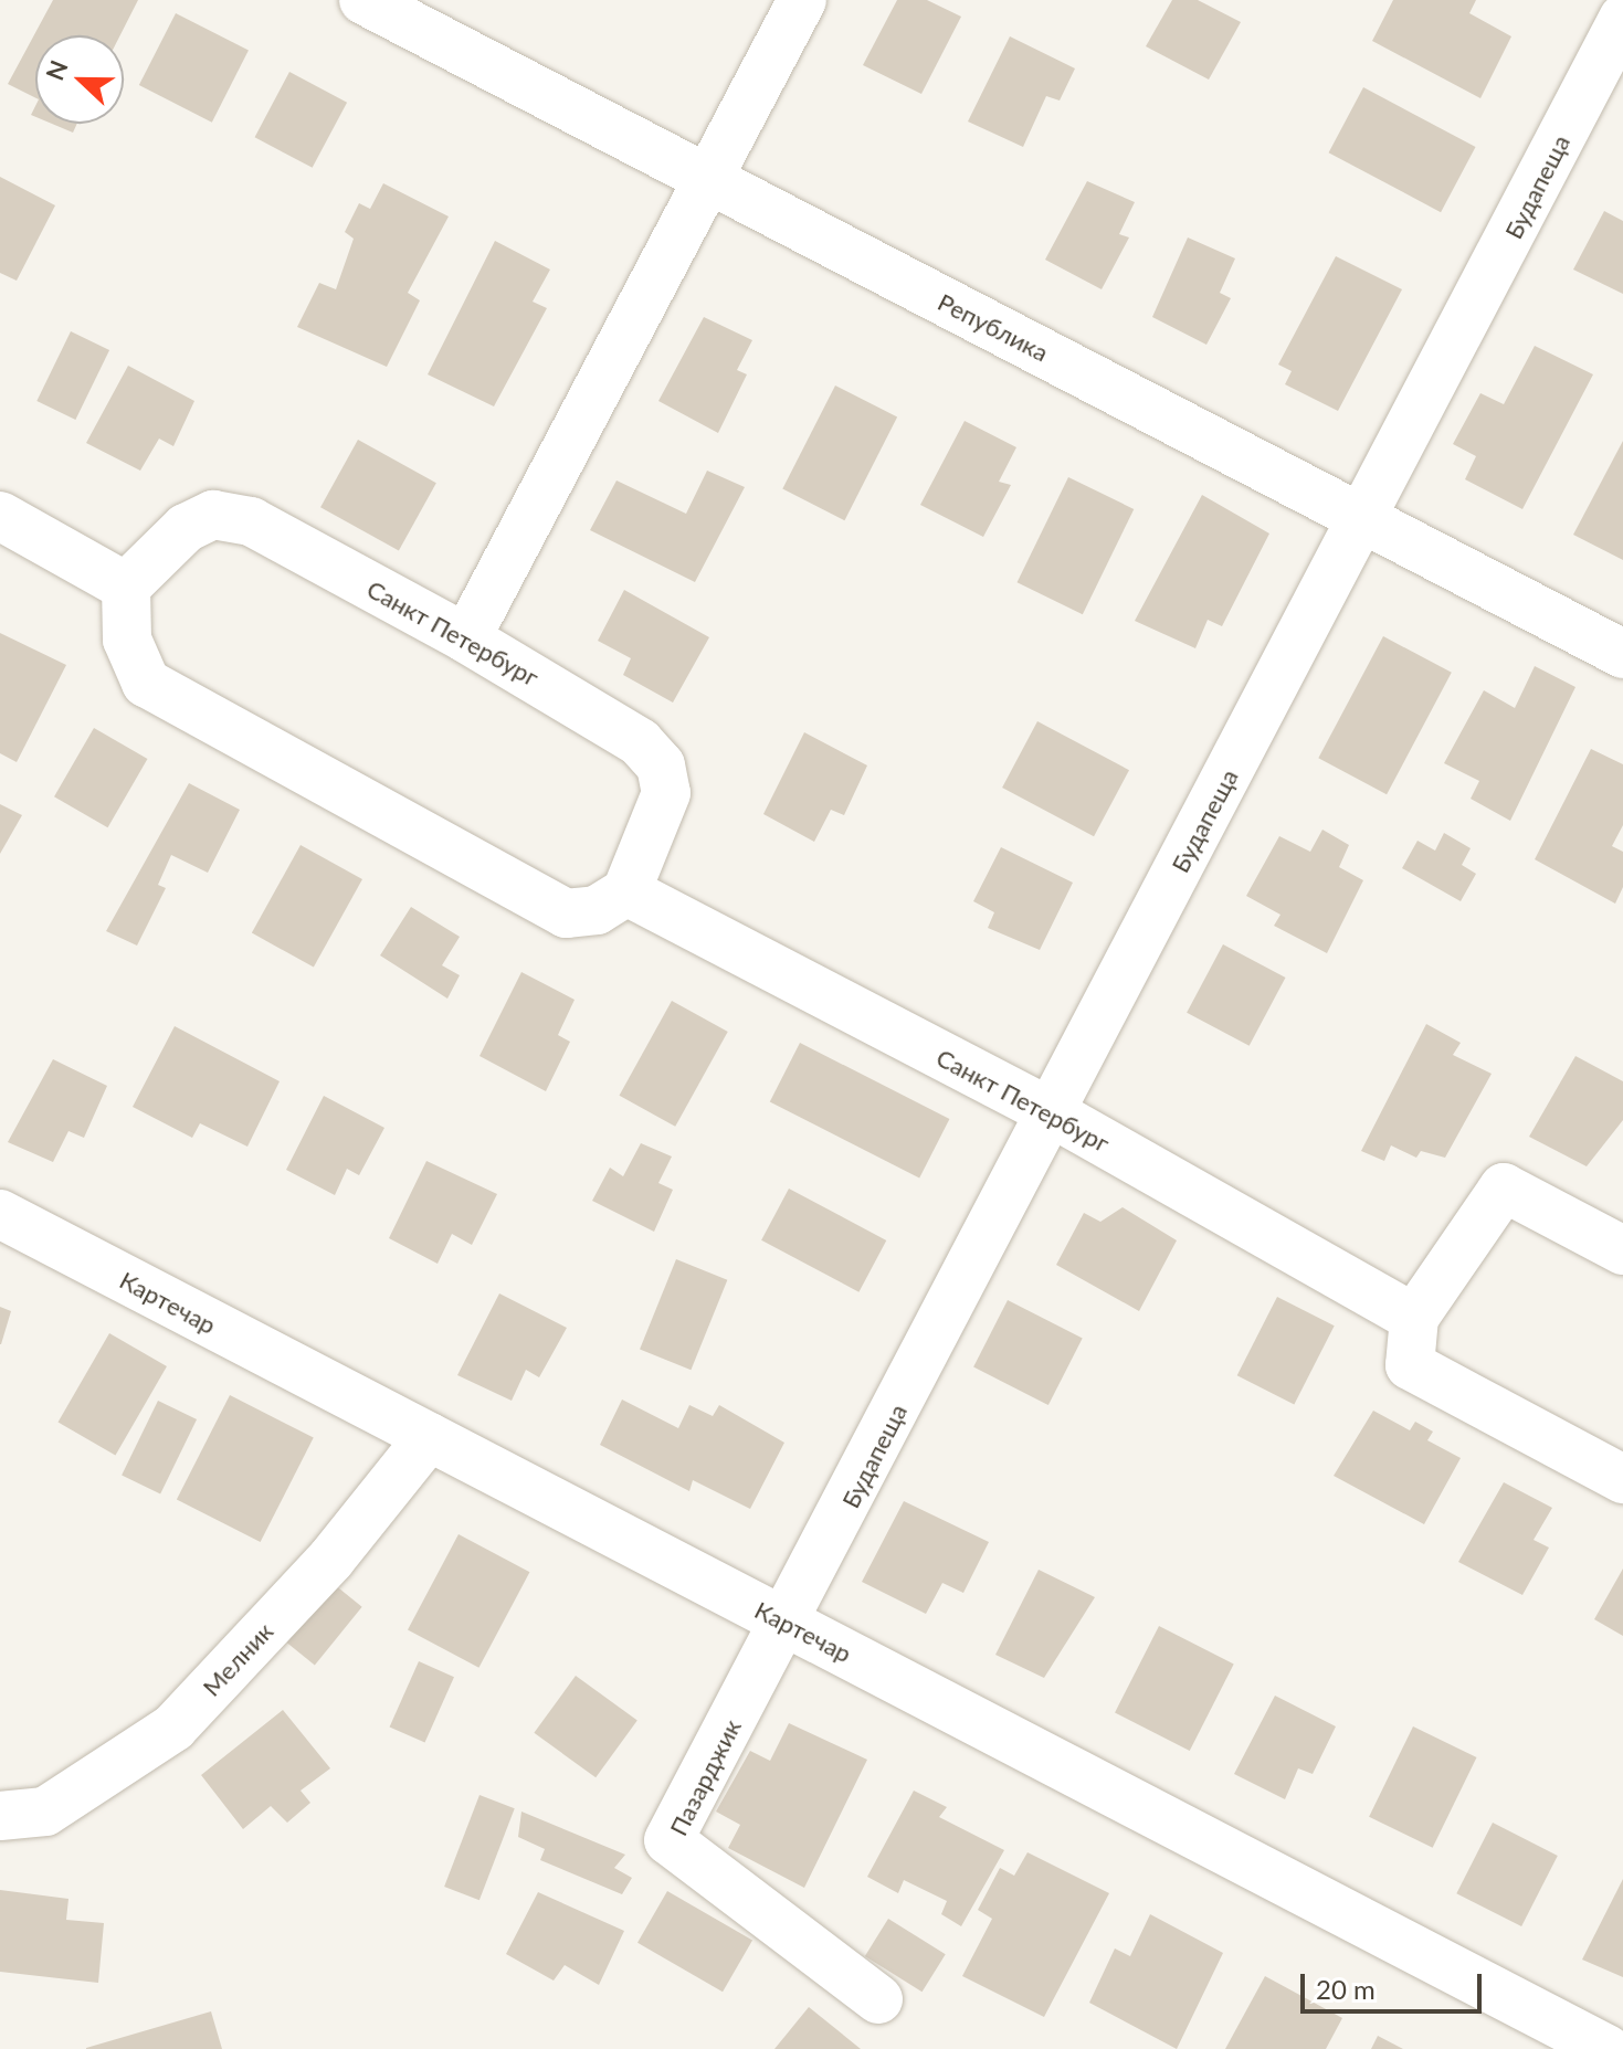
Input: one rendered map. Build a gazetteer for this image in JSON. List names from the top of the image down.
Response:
{
  "streets": {
    "street": [
      "Будапеща",
      "Република",
      "Санкт Петербург",
      "Картечар",
      "Мелник",
      "Пазарджик"
    ]
  },
  "crossings": [
    ["Будапеща", "Република"],
    ["Будапеща", "Санкт Петербург"],
    ["Будапеща", "Картечар"],
    ["Будапеща", "Пазарджик"],
    ["Картечар", "Мелник"],
    ["Картечар", "Пазарджик"]
  ],
  "scale_bar": "20 m",
  "north": "left"
}
